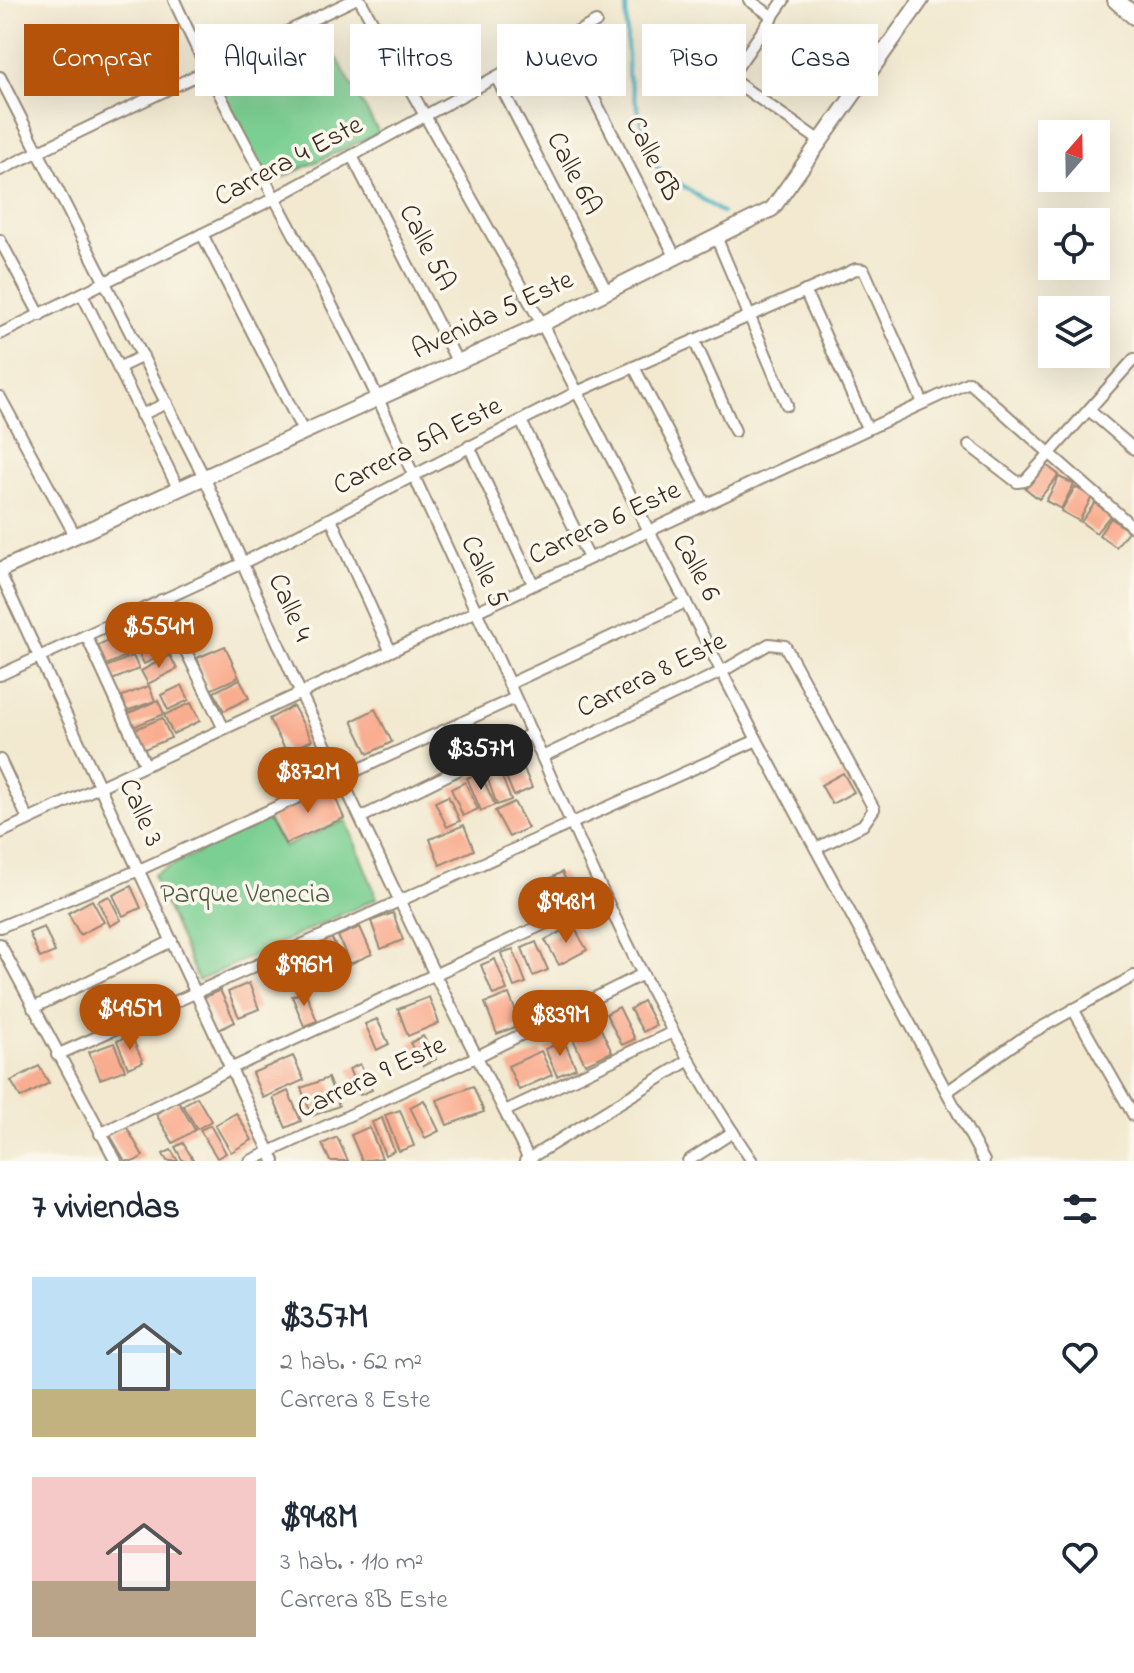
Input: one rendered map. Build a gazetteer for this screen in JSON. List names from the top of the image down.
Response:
{
  "streets": {
    "main road": ["Avenida 5 Este"],
    "street": [
      "Calle 6B",
      "Carrera 4 Este",
      "Calle 6A",
      "Calle 5A",
      "Carrera 5A Este",
      "Carrera 6 Este",
      "Calle 6",
      "Calle 5",
      "Calle 4",
      "Carrera 8 Este",
      "Calle 3",
      "Carrera 9 Este"
    ]
  },
  "crossings": [
    ["Calle 6B", "Avenida 5 Este"],
    ["Carrera 4 Este", "Calle 5A"],
    ["Carrera 4 Este", "Calle 6"],
    ["Carrera 4 Este", "Calle 5"],
    ["Carrera 4 Este", "Calle 4"],
    ["Calle 6A", "Avenida 5 Este"],
    ["Calle 5A", "Avenida 5 Este"],
    ["Avenida 5 Este", "Calle 6"],
    ["Avenida 5 Este", "Calle 5"],
    ["Avenida 5 Este", "Calle 4"],
    ["Avenida 5 Este", "Calle 3"],
    ["Carrera 5A Este", "Carrera 6 Este"],
    ["Carrera 5A Este", "Calle 6"],
    ["Carrera 5A Este", "Calle 5"],
    ["Carrera 5A Este", "Calle 4"],
    ["Carrera 5A Este", "Calle 3"],
    ["Carrera 6 Este", "Calle 6"],
    ["Carrera 6 Este", "Calle 5"],
    ["Carrera 6 Este", "Calle 4"],
    ["Carrera 6 Este", "Calle 3"],
    ["Calle 6", "Carrera 8 Este"],
    ["Calle 5", "Carrera 8 Este"],
    ["Calle 5", "Carrera 9 Este"],
    ["Calle 4", "Carrera 9 Este"],
    ["Calle 3", "Carrera 9 Este"]
  ],
  "parks": ["Parque Venecia"],
  "north": "top",
  "page": {
    "chip": [
      "Comprar",
      "Alquilar",
      "Filtros",
      "Nuevo",
      "Piso",
      "Casa"
    ],
    "price": [
      "$554M",
      "$357M",
      "$872M",
      "$948M",
      "$996M",
      "$495M",
      "$839M"
    ],
    "heading": "7 viviendas",
    "list": [
      {
        "name": "$357M",
        "note": "2 hab. · 62 m² · Carrera 8 Este"
      },
      {
        "name": "$948M",
        "note": "3 hab. · 110 m² · Carrera 8B Este"
      }
    ]
  }
}
